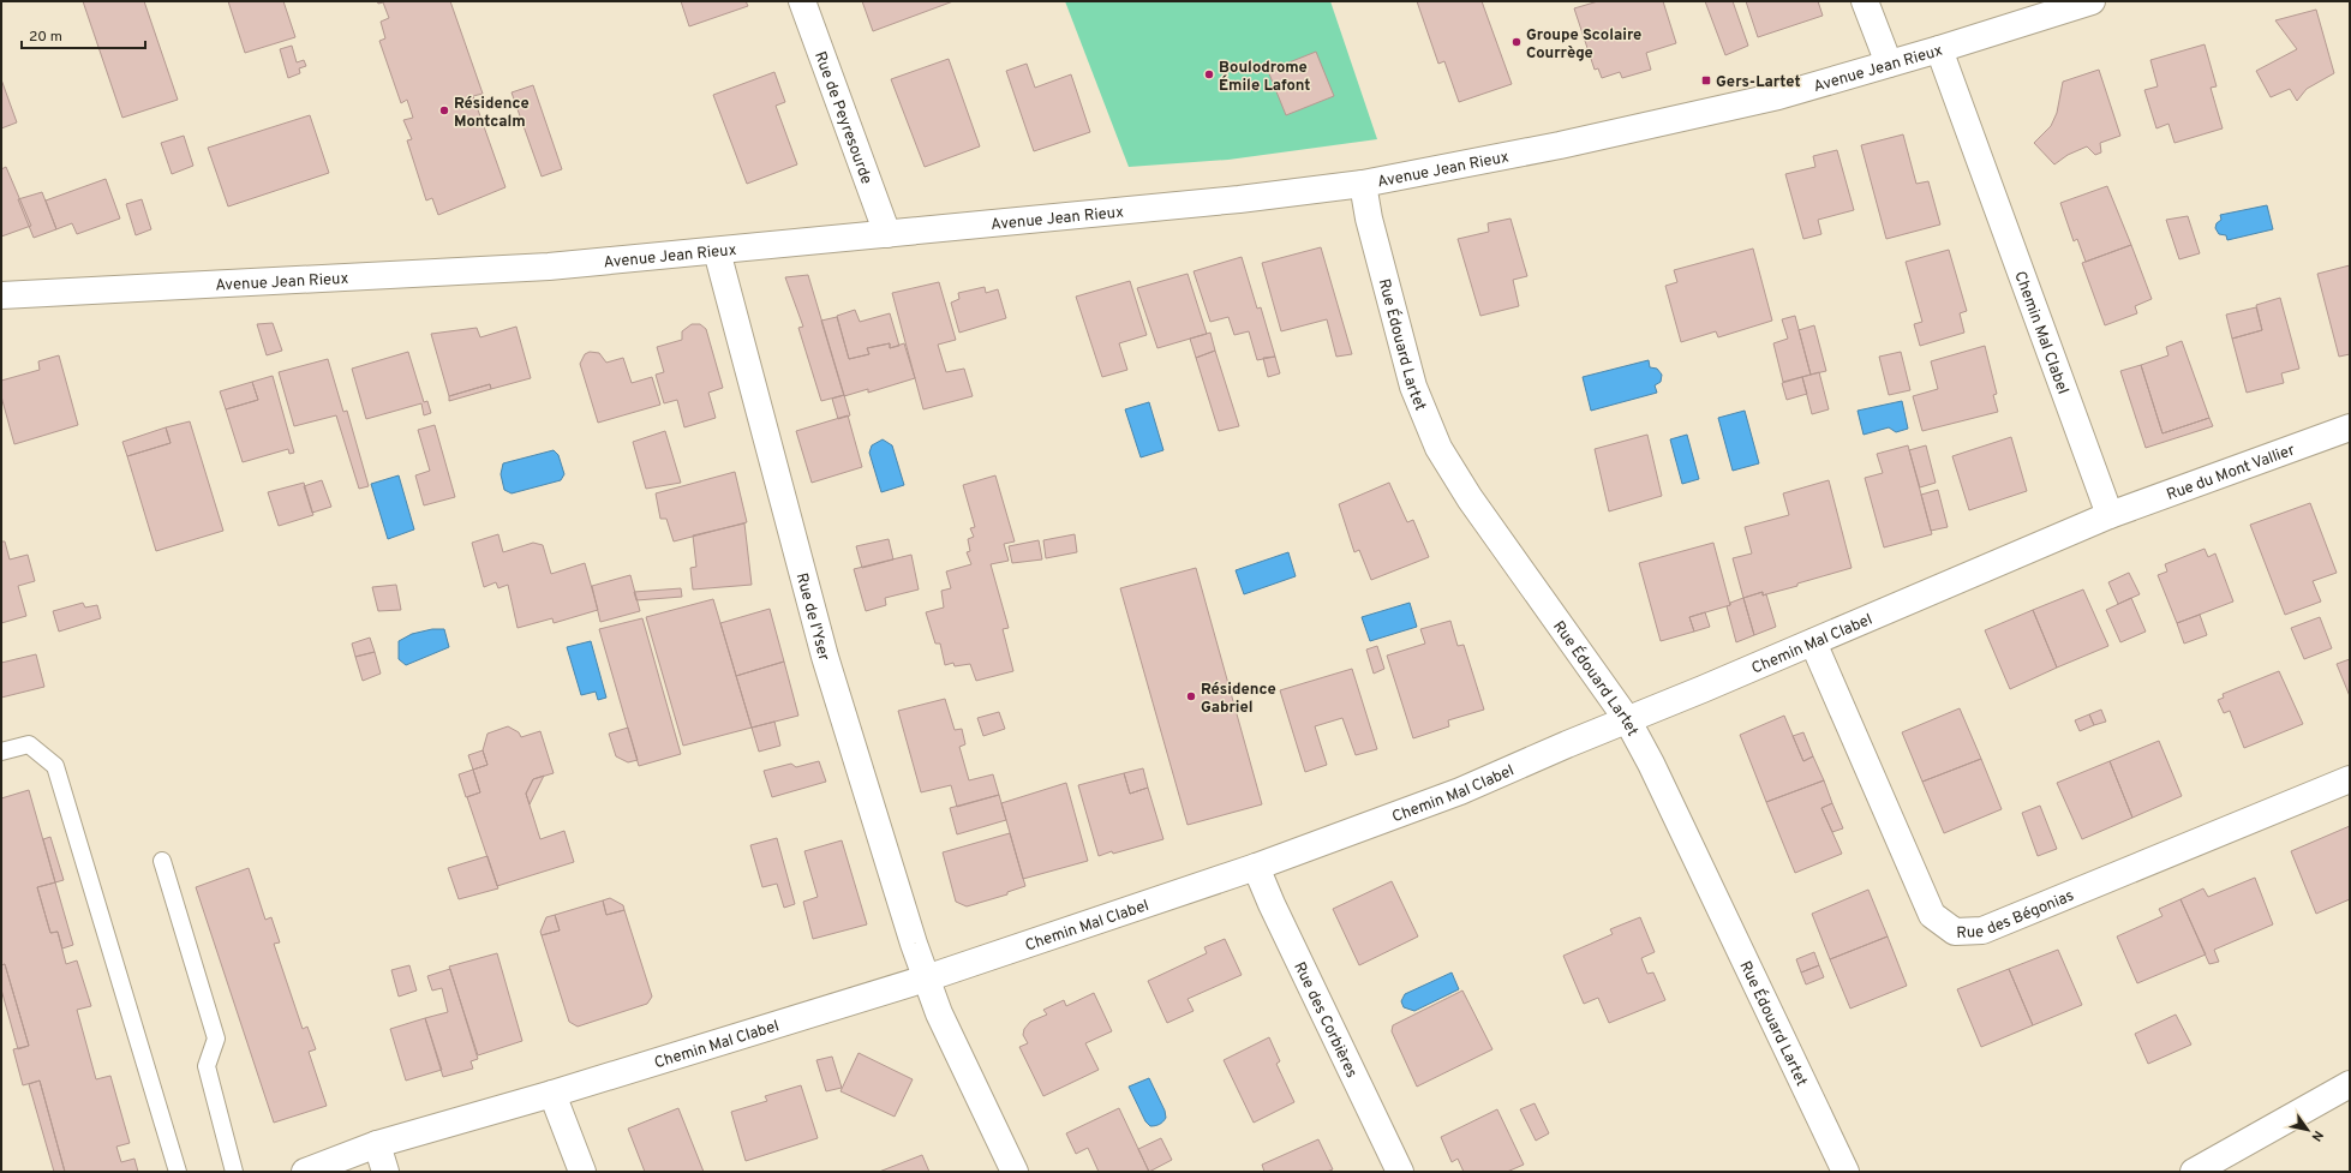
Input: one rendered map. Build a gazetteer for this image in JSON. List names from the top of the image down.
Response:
{
  "streets": {
    "street": [
      "Avenue Jean Rieux",
      "Rue de Peyresourde",
      "Chemin Mal Clabel",
      "Rue Édouard Lartet",
      "Rue du Mont Vallier",
      "Rue de l'Yser",
      "Rue des Bégonias",
      "Rue des Corbières"
    ]
  },
  "crossings": [
    ["Avenue Jean Rieux", "Rue de Peyresourde"],
    ["Avenue Jean Rieux", "Chemin Mal Clabel"],
    ["Avenue Jean Rieux", "Rue Édouard Lartet"],
    ["Avenue Jean Rieux", "Rue de l'Yser"],
    ["Chemin Mal Clabel", "Rue Édouard Lartet"],
    ["Chemin Mal Clabel", "Rue du Mont Vallier"],
    ["Chemin Mal Clabel", "Rue de l'Yser"],
    ["Chemin Mal Clabel", "Rue des Bégonias"],
    ["Chemin Mal Clabel", "Rue des Corbières"]
  ],
  "places": {
    "other": [
      "Groupe Scolaire Courrège",
      "Boulodrome Émile Lafont",
      "Résidence Montcalm",
      "Résidence Gabriel"
    ],
    "transit": ["Gers-Lartet"]
  },
  "scale_bar": "20 m",
  "north": "bottom right"
}
